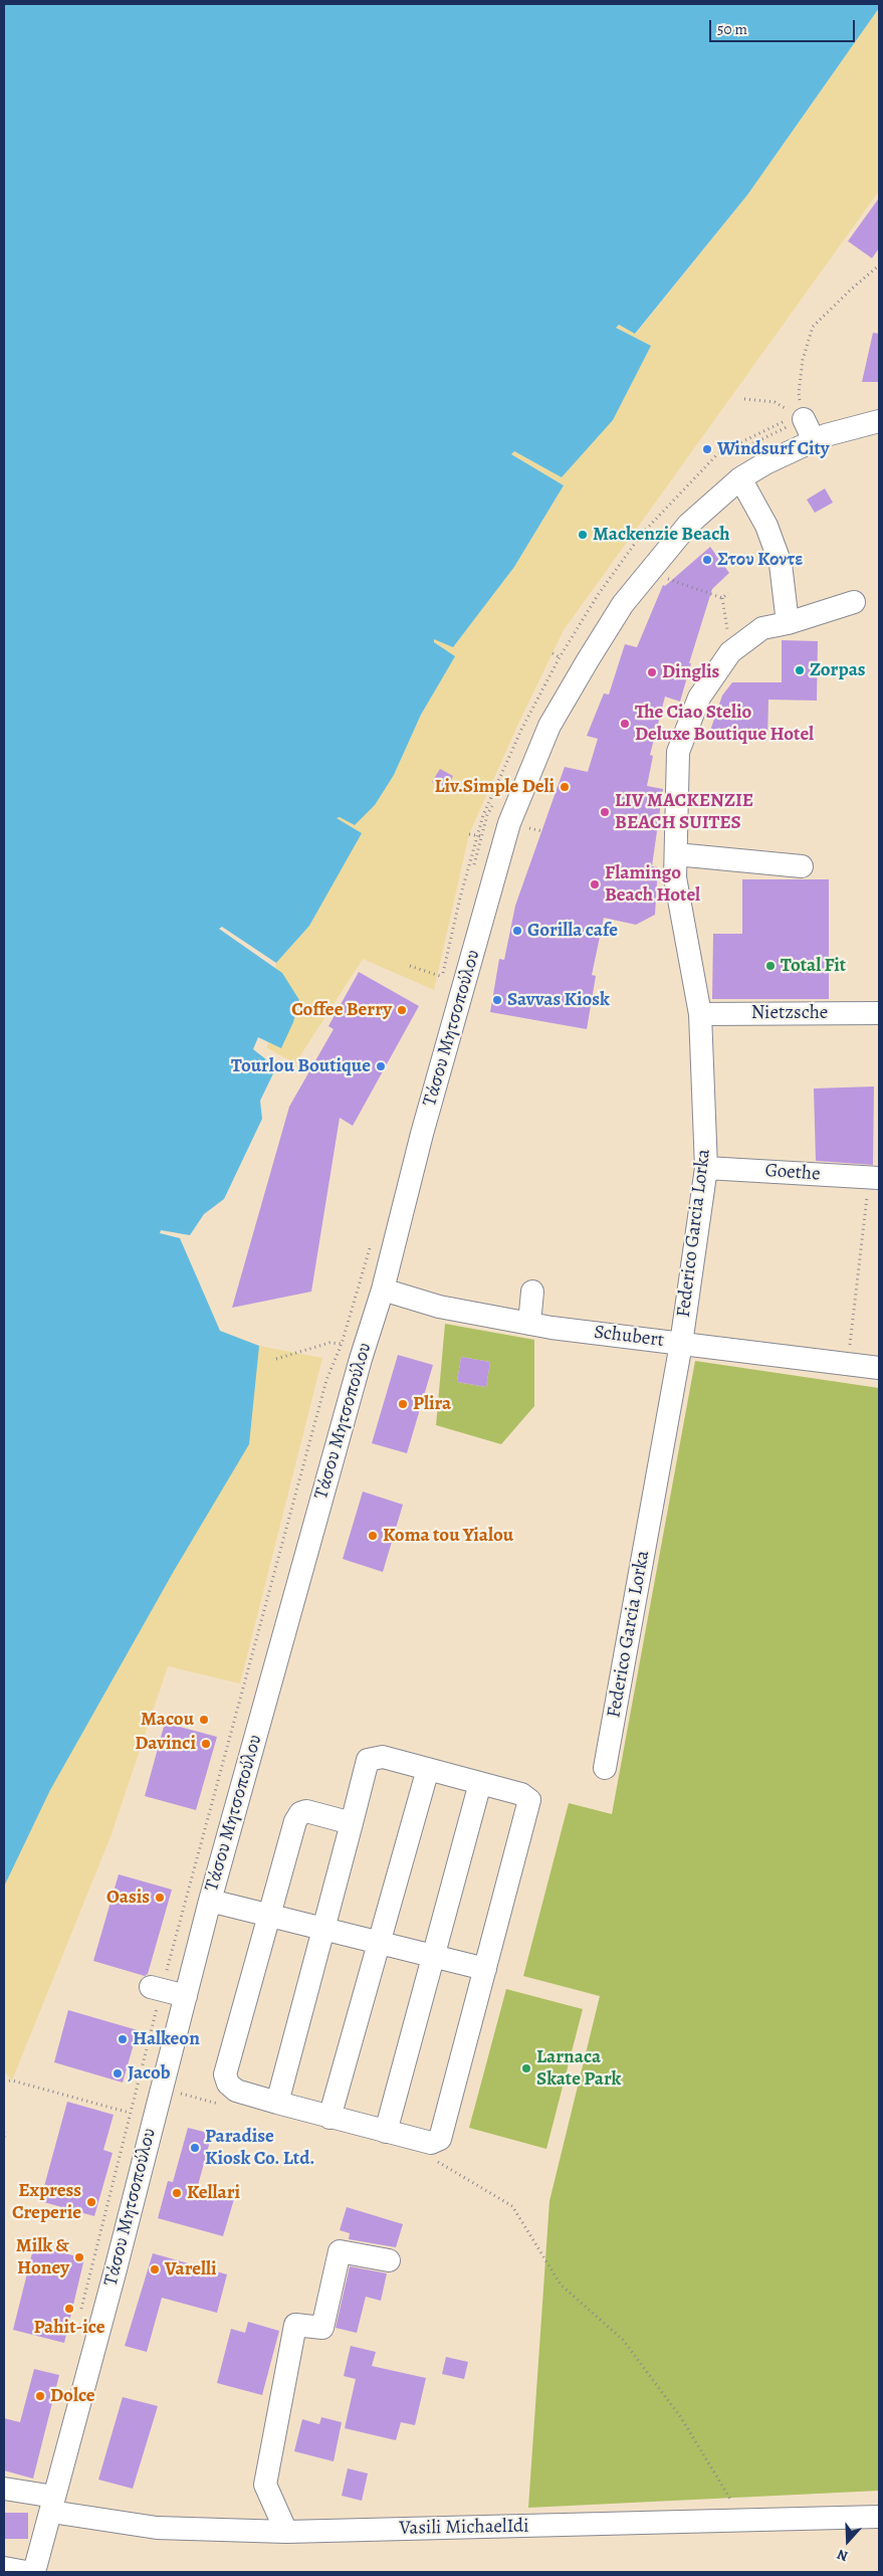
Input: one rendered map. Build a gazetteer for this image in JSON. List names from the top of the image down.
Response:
{
  "streets": {
    "street": [
      "Nietzsche",
      "Τάσου Μητσοπούλου",
      "Goethe",
      "Federico Garcia Lorka",
      "Schubert",
      "Vasili MichaelIdi"
    ]
  },
  "crossings": [
    ["Nietzsche", "Federico Garcia Lorka"],
    ["Τάσου Μητσοπούλου", "Schubert"],
    ["Τάσου Μητσοπούλου", "Vasili MichaelIdi"],
    ["Goethe", "Federico Garcia Lorka"],
    ["Federico Garcia Lorka", "Schubert"]
  ],
  "places": [
    "Windsurf City",
    "Mackenzie Beach",
    "Στου Κοντε",
    "Zorpas",
    "Dinglis",
    "The Ciao Stelio Deluxe Boutique Hotel",
    "Liv.Simple Deli",
    "LIV MACKENZIE BEACH SUITES",
    "Flamingo Beach Hotel",
    "Gorilla cafe",
    "Total Fit",
    "Savvas Kiosk",
    "Coffee Berry",
    "Tourlou Boutique",
    "Plira",
    "Koma tou Yialou",
    "Macou",
    "Davinci",
    "Oasis",
    "Halkeon",
    "Larnaca Skate Park",
    "Jacob",
    "Paradise Kiosk Co. Ltd.",
    "Kellari",
    "Express Creperie",
    "Milk & Honey",
    "Varelli",
    "Pahit-ice",
    "Dolce"
  ],
  "scale_bar": "50 m",
  "north": "bottom"
}
